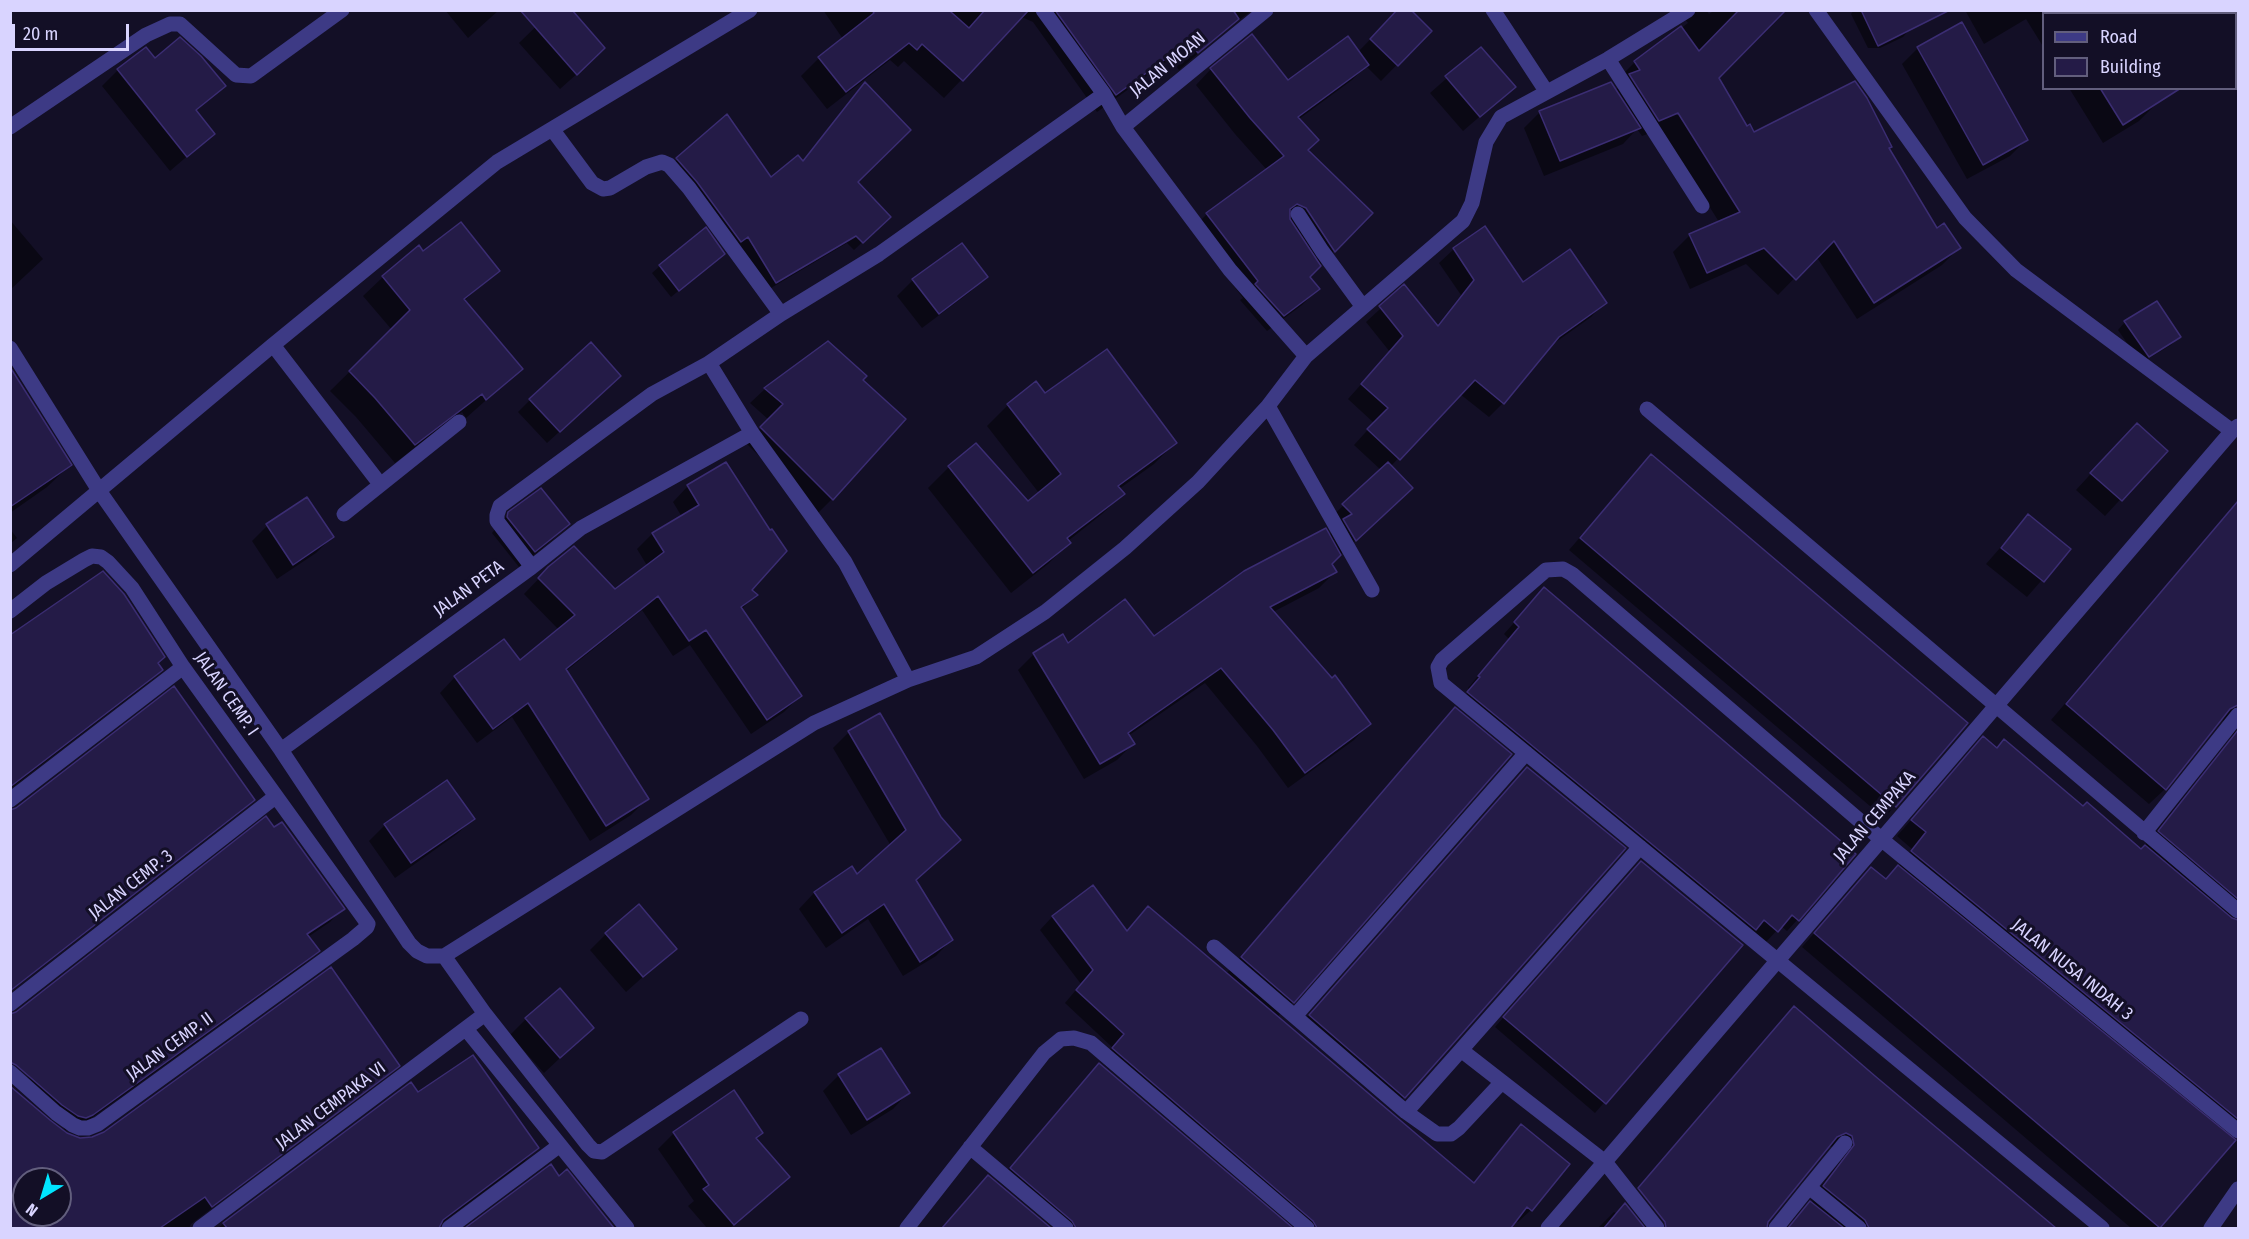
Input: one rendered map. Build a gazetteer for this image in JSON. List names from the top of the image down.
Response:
{
  "streets": {
    "street": [
      "JALAN MOAN",
      "JALAN PETA",
      "JALAN CEMP. I",
      "JALAN CEMPAKA",
      "JALAN CEMP. 3",
      "JALAN NUSA INDAH 3",
      "JALAN CEMP. II",
      "JALAN CEMPAKA VI"
    ]
  },
  "crossings": [
    ["JALAN CEMP. I", "JALAN CEMP. 3"],
    ["JALAN CEMP. I", "JALAN CEMP. II"],
    ["JALAN CEMPAKA", "JALAN NUSA INDAH 3"]
  ],
  "legend": ["Road", "Building"],
  "scale_bar": "20 m",
  "north": "bottom left"
}
